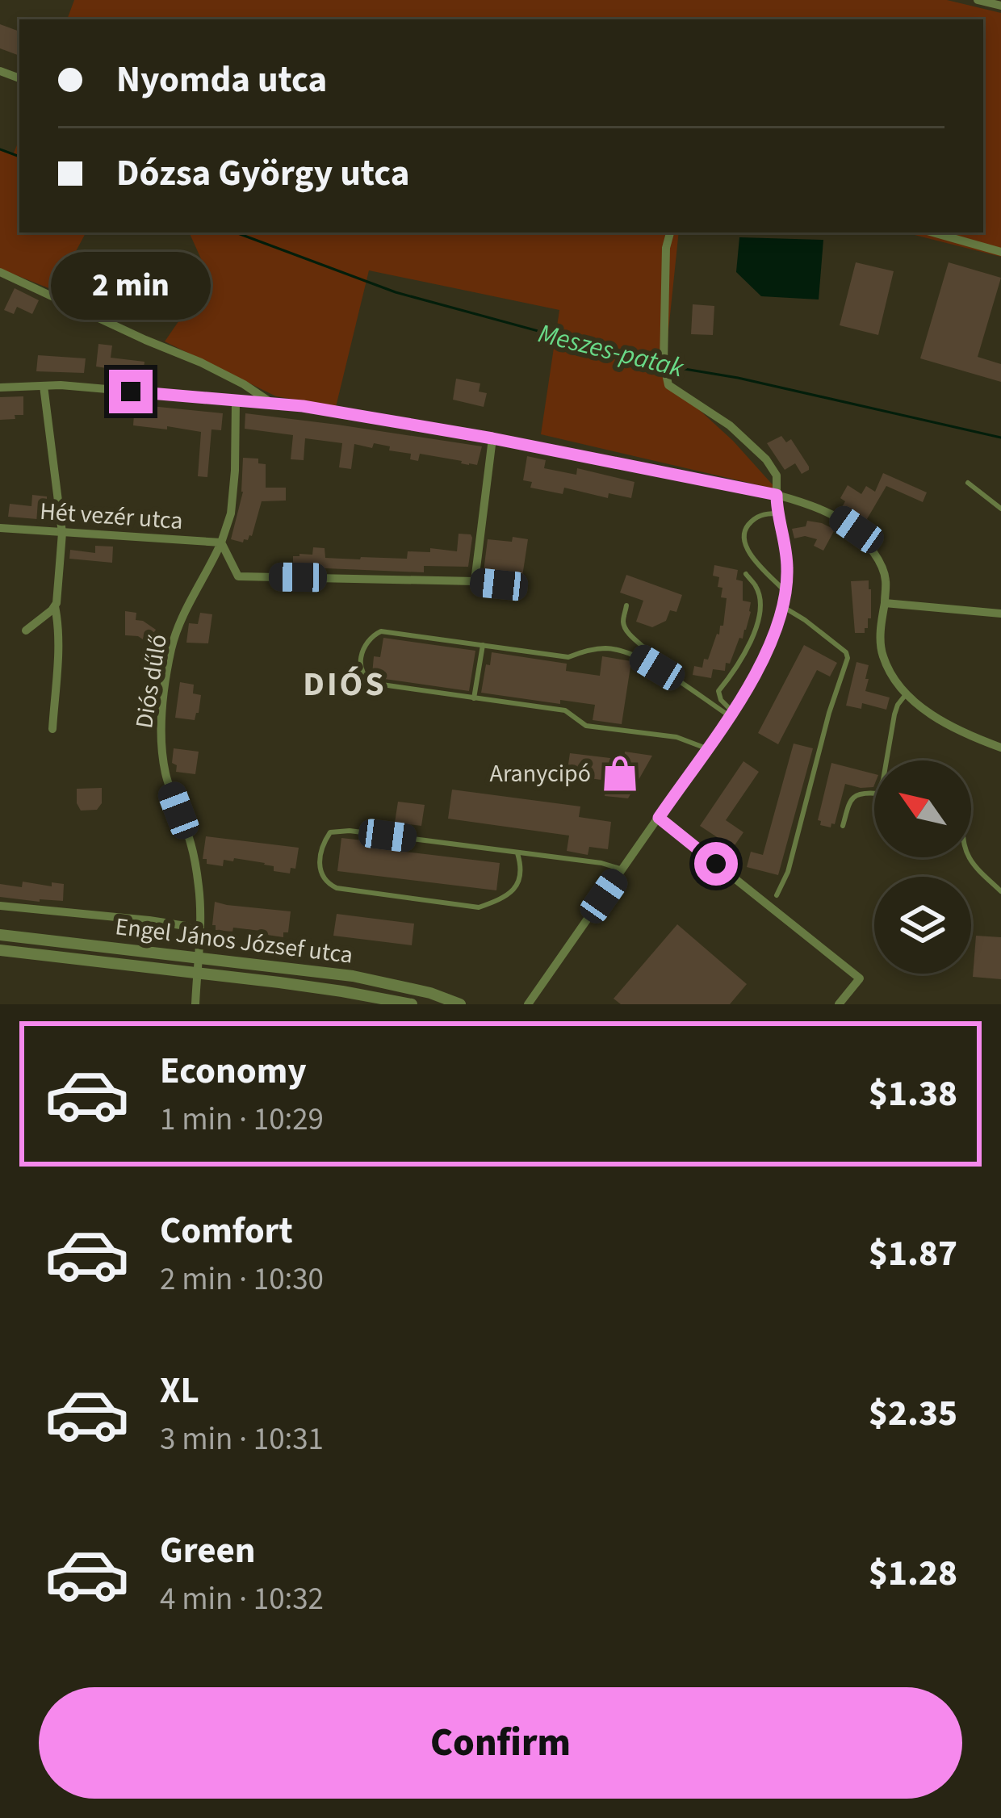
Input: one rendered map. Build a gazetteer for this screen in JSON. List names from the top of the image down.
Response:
{
  "streets": {
    "street": ["Hét vezér utca", "Diós dűlő", "Engel János József utca"]
  },
  "crossings": [
    ["Hét vezér utca", "Diós dűlő"],
    ["Diós dűlő", "Engel János József utca"]
  ],
  "districts": ["DIÓS"],
  "water": ["Meszes-patak"],
  "places": {
    "shop": ["Aranycipó"]
  },
  "north": "top left",
  "page": {
    "banner": ["Nyomda utca", "Dózsa György utca"],
    "bubble": "2 min",
    "list": [
      {
        "name": "Economy",
        "note": "1 min · 10:29",
        "value": "$1.38"
      },
      {
        "name": "Comfort",
        "note": "2 min · 10:30",
        "value": "$1.87"
      },
      {
        "name": "XL",
        "note": "3 min · 10:31",
        "value": "$2.35"
      },
      {
        "name": "Green",
        "note": "4 min · 10:32",
        "value": "$1.28"
      }
    ],
    "buttons": "Confirm"
  }
}
